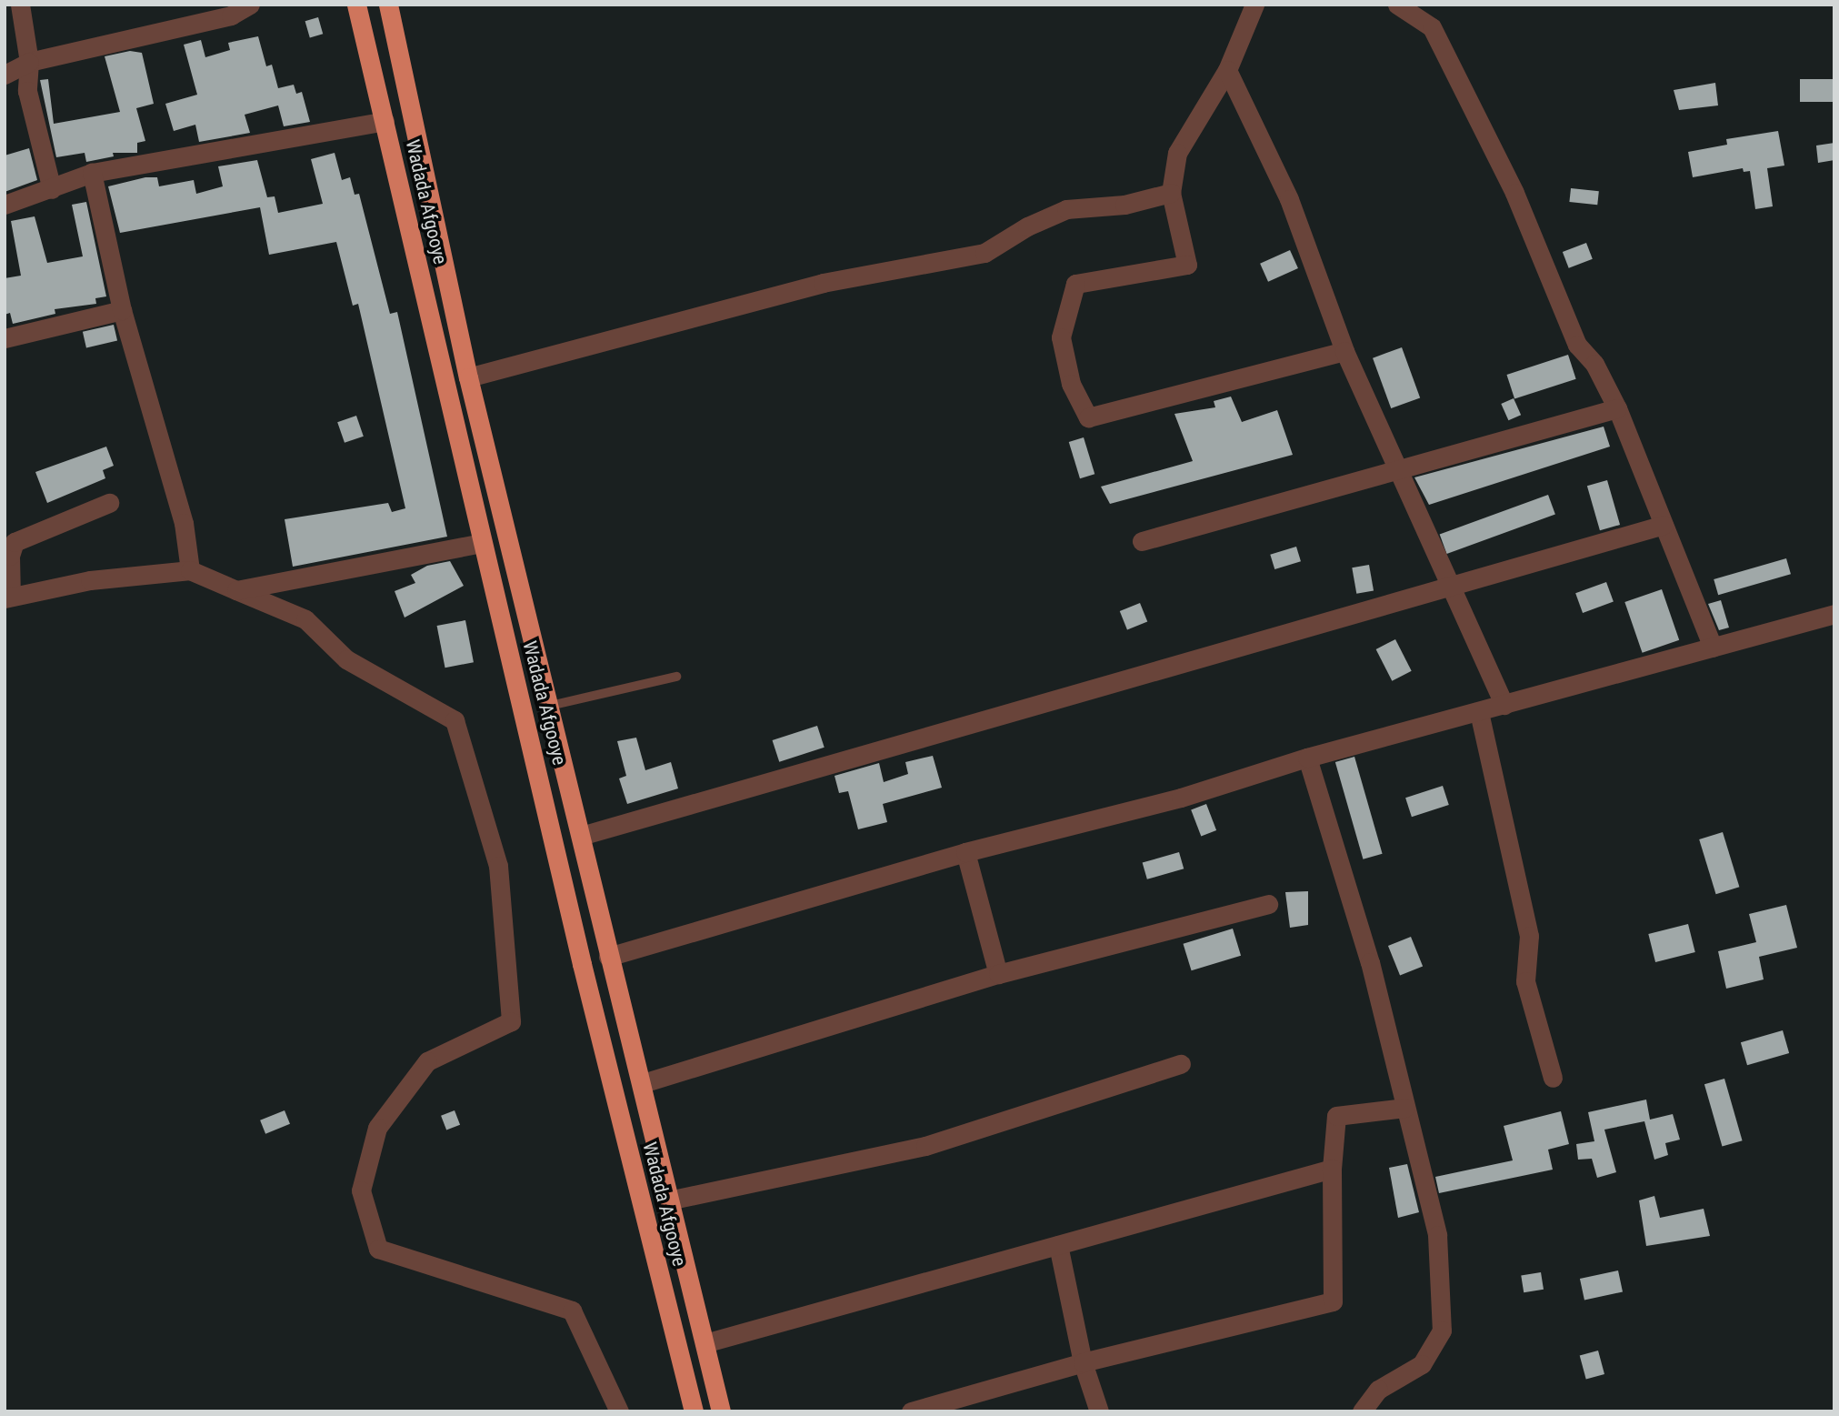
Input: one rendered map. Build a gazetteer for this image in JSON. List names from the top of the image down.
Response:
{
  "streets": {
    "highway": ["Wadada Afgooye"]
  }
}
